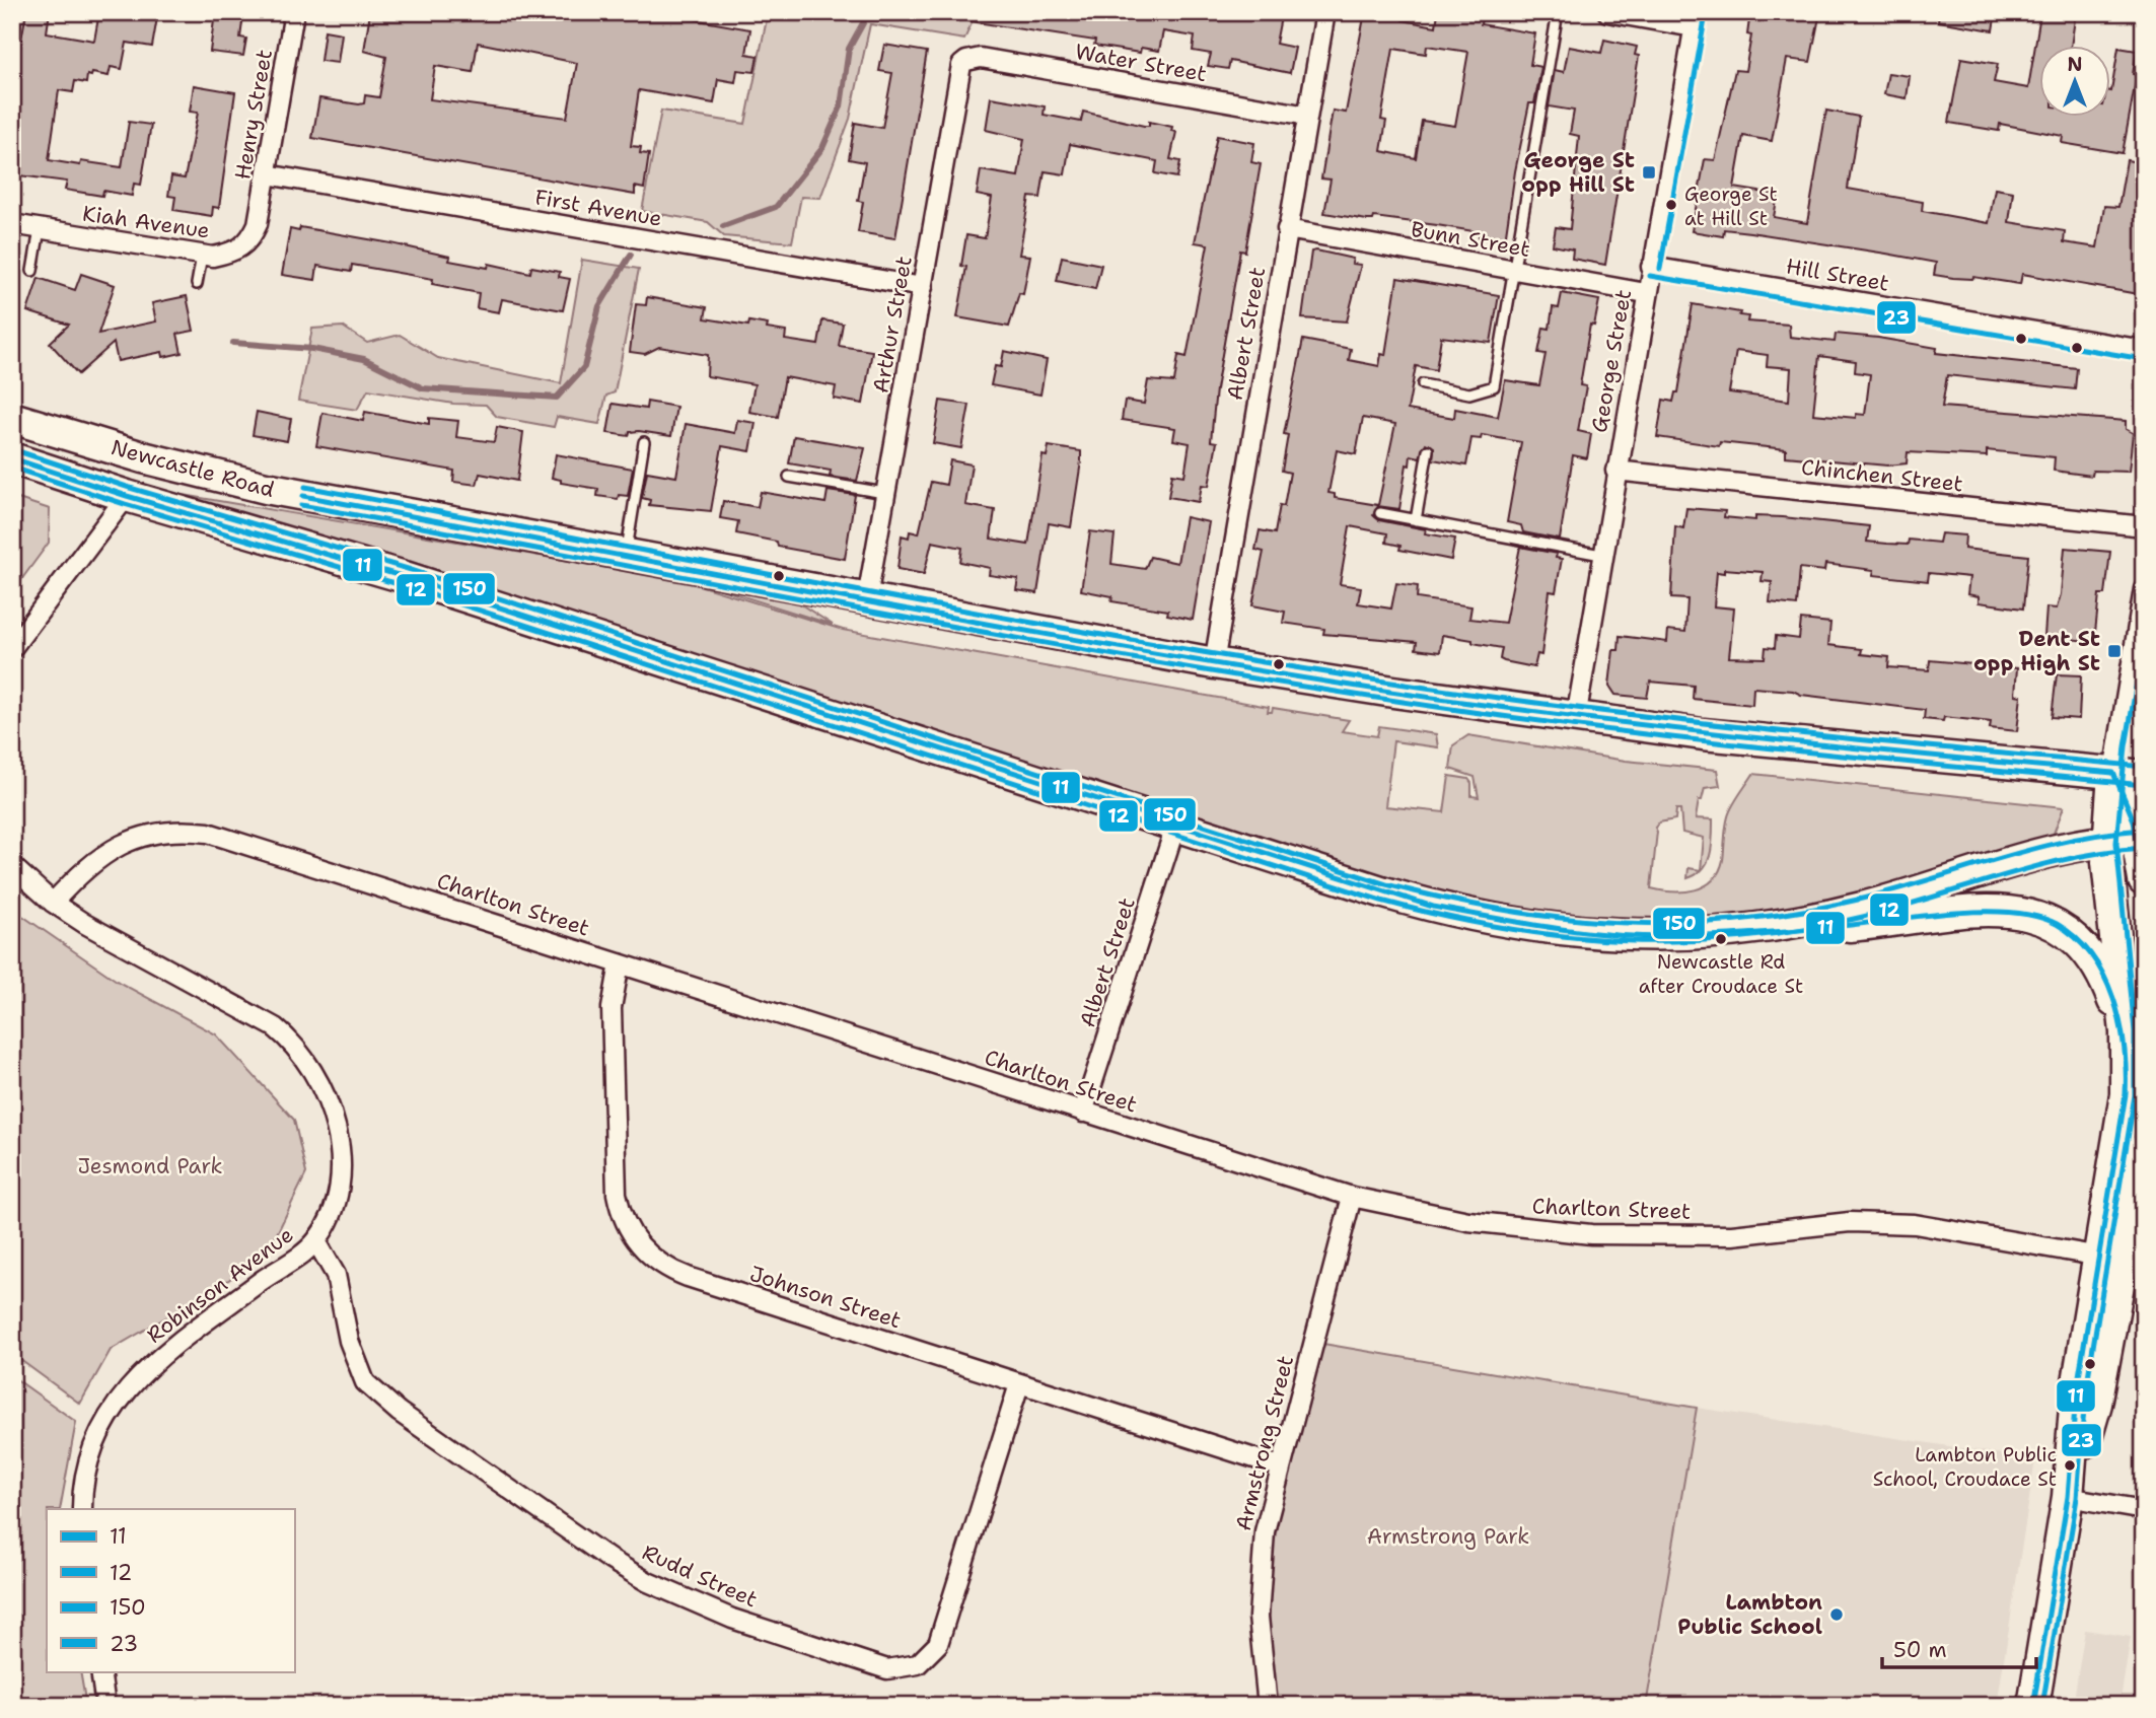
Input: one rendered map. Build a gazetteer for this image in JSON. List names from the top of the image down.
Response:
{
  "streets": {
    "highway": ["Newcastle Road"],
    "street": [
      "Water Street",
      "Henry Street",
      "First Avenue",
      "Kiah Avenue",
      "Bunn Street",
      "Hill Street",
      "Arthur Street",
      "Albert Street",
      "George Street",
      "Chinchen Street",
      "Charlton Street",
      "Robinson Avenue",
      "Johnson Street",
      "Armstrong Street",
      "Rudd Street"
    ]
  },
  "crossings": [
    ["Water Street", "Arthur Street"],
    ["Water Street", "Albert Street"],
    ["Henry Street", "First Avenue"],
    ["Henry Street", "Kiah Avenue"],
    ["First Avenue", "Arthur Street"],
    ["Bunn Street", "Albert Street"],
    ["Bunn Street", "George Street"],
    ["Hill Street", "George Street"],
    ["Arthur Street", "Newcastle Road"],
    ["Albert Street", "Newcastle Road"],
    ["Albert Street", "Charlton Street"],
    ["George Street", "Newcastle Road"],
    ["George Street", "Chinchen Street"],
    ["Charlton Street", "Robinson Avenue"],
    ["Charlton Street", "Johnson Street"],
    ["Charlton Street", "Armstrong Street"],
    ["Robinson Avenue", "Rudd Street"],
    ["Johnson Street", "Armstrong Street"],
    ["Johnson Street", "Rudd Street"]
  ],
  "parks": ["Jesmond Park", "Armstrong Park"],
  "places": {
    "transit": ["George St opp Hill St", "Dent St opp High St"],
    "other": [
      "George St at Hill St",
      "Newcastle Rd after Croudace St",
      "Lambton Public School, Croudace St",
      "Lambton Public School"
    ]
  },
  "lines": [
    "transit line 23",
    "transit line 150",
    "transit line 11",
    "transit line 12"
  ],
  "legend": [
    "11",
    "12",
    "150",
    "23"
  ],
  "scale_bar": "50 m",
  "north": "top"
}
